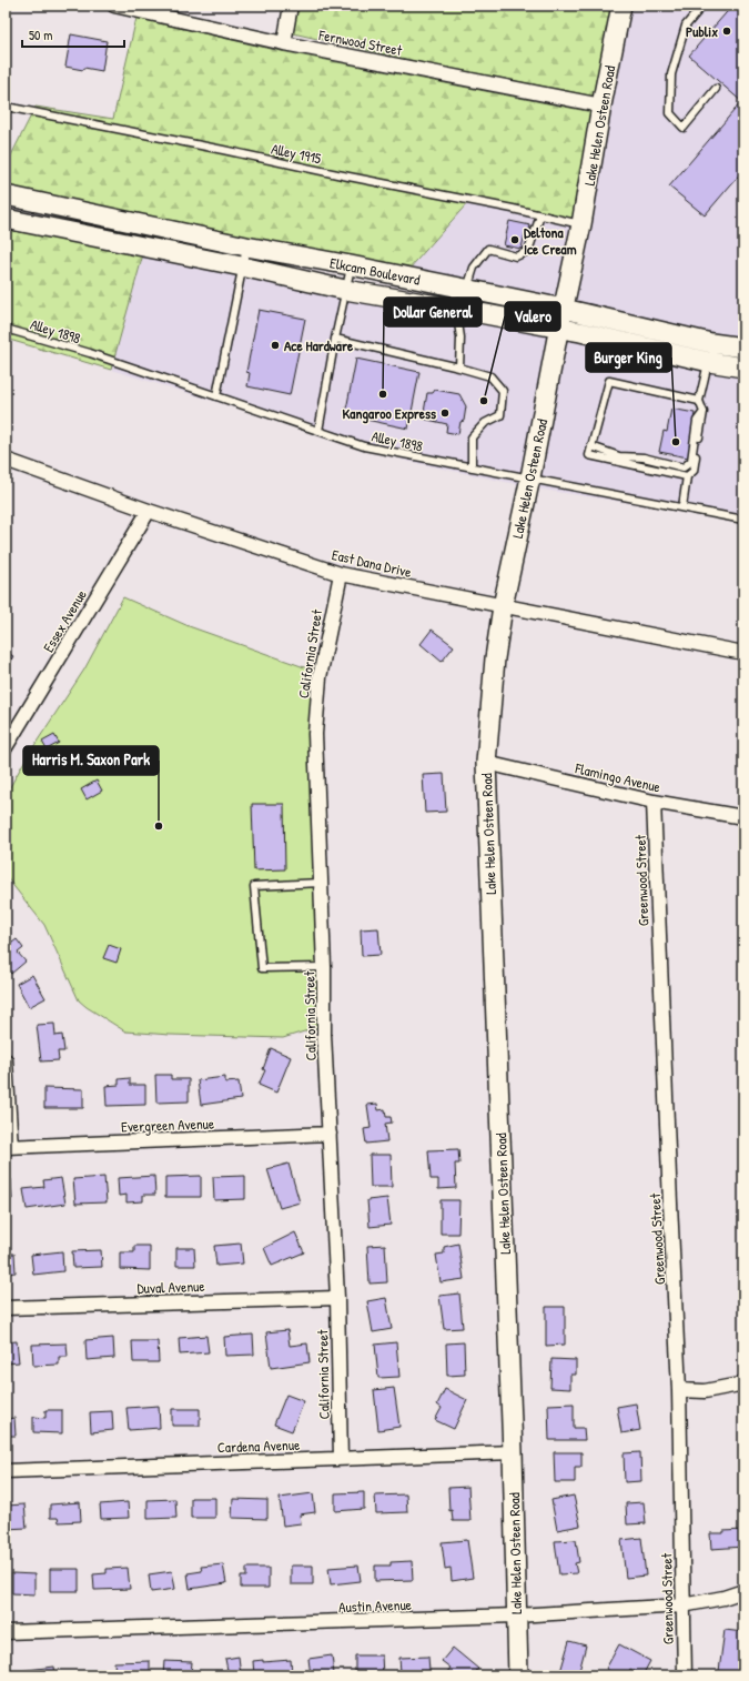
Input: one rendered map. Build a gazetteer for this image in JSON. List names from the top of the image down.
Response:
{
  "streets": {
    "street": [
      "Fernwood Street",
      "Lake Helen Osteen Road",
      "Elkcam Boulevard",
      "East Dana Drive",
      "Essex Avenue",
      "California Street",
      "Flamingo Avenue",
      "Greenwood Street",
      "Evergreen Avenue",
      "Duval Avenue",
      "Cardena Avenue",
      "Austin Avenue"
    ],
    "lane": ["Alley 1915", "Alley 1898"]
  },
  "crossings": [
    ["Fernwood Street", "Lake Helen Osteen Road"],
    ["Lake Helen Osteen Road", "Alley 1915"],
    ["Lake Helen Osteen Road", "Elkcam Boulevard"],
    ["Lake Helen Osteen Road", "Alley 1898"],
    ["Lake Helen Osteen Road", "East Dana Drive"],
    ["Lake Helen Osteen Road", "Flamingo Avenue"],
    ["Lake Helen Osteen Road", "Cardena Avenue"],
    ["Lake Helen Osteen Road", "Austin Avenue"],
    ["East Dana Drive", "Essex Avenue"],
    ["East Dana Drive", "California Street"],
    ["California Street", "Evergreen Avenue"],
    ["California Street", "Duval Avenue"],
    ["California Street", "Cardena Avenue"],
    ["Flamingo Avenue", "Greenwood Street"],
    ["Greenwood Street", "Austin Avenue"]
  ],
  "places": [
    "Publix",
    "Deltona Ice Cream",
    "Ace Hardware",
    "Dollar General",
    "Valero",
    "Kangaroo Express",
    "Burger King",
    "Harris M. Saxon Park"
  ],
  "scale_bar": "50 m"
}
